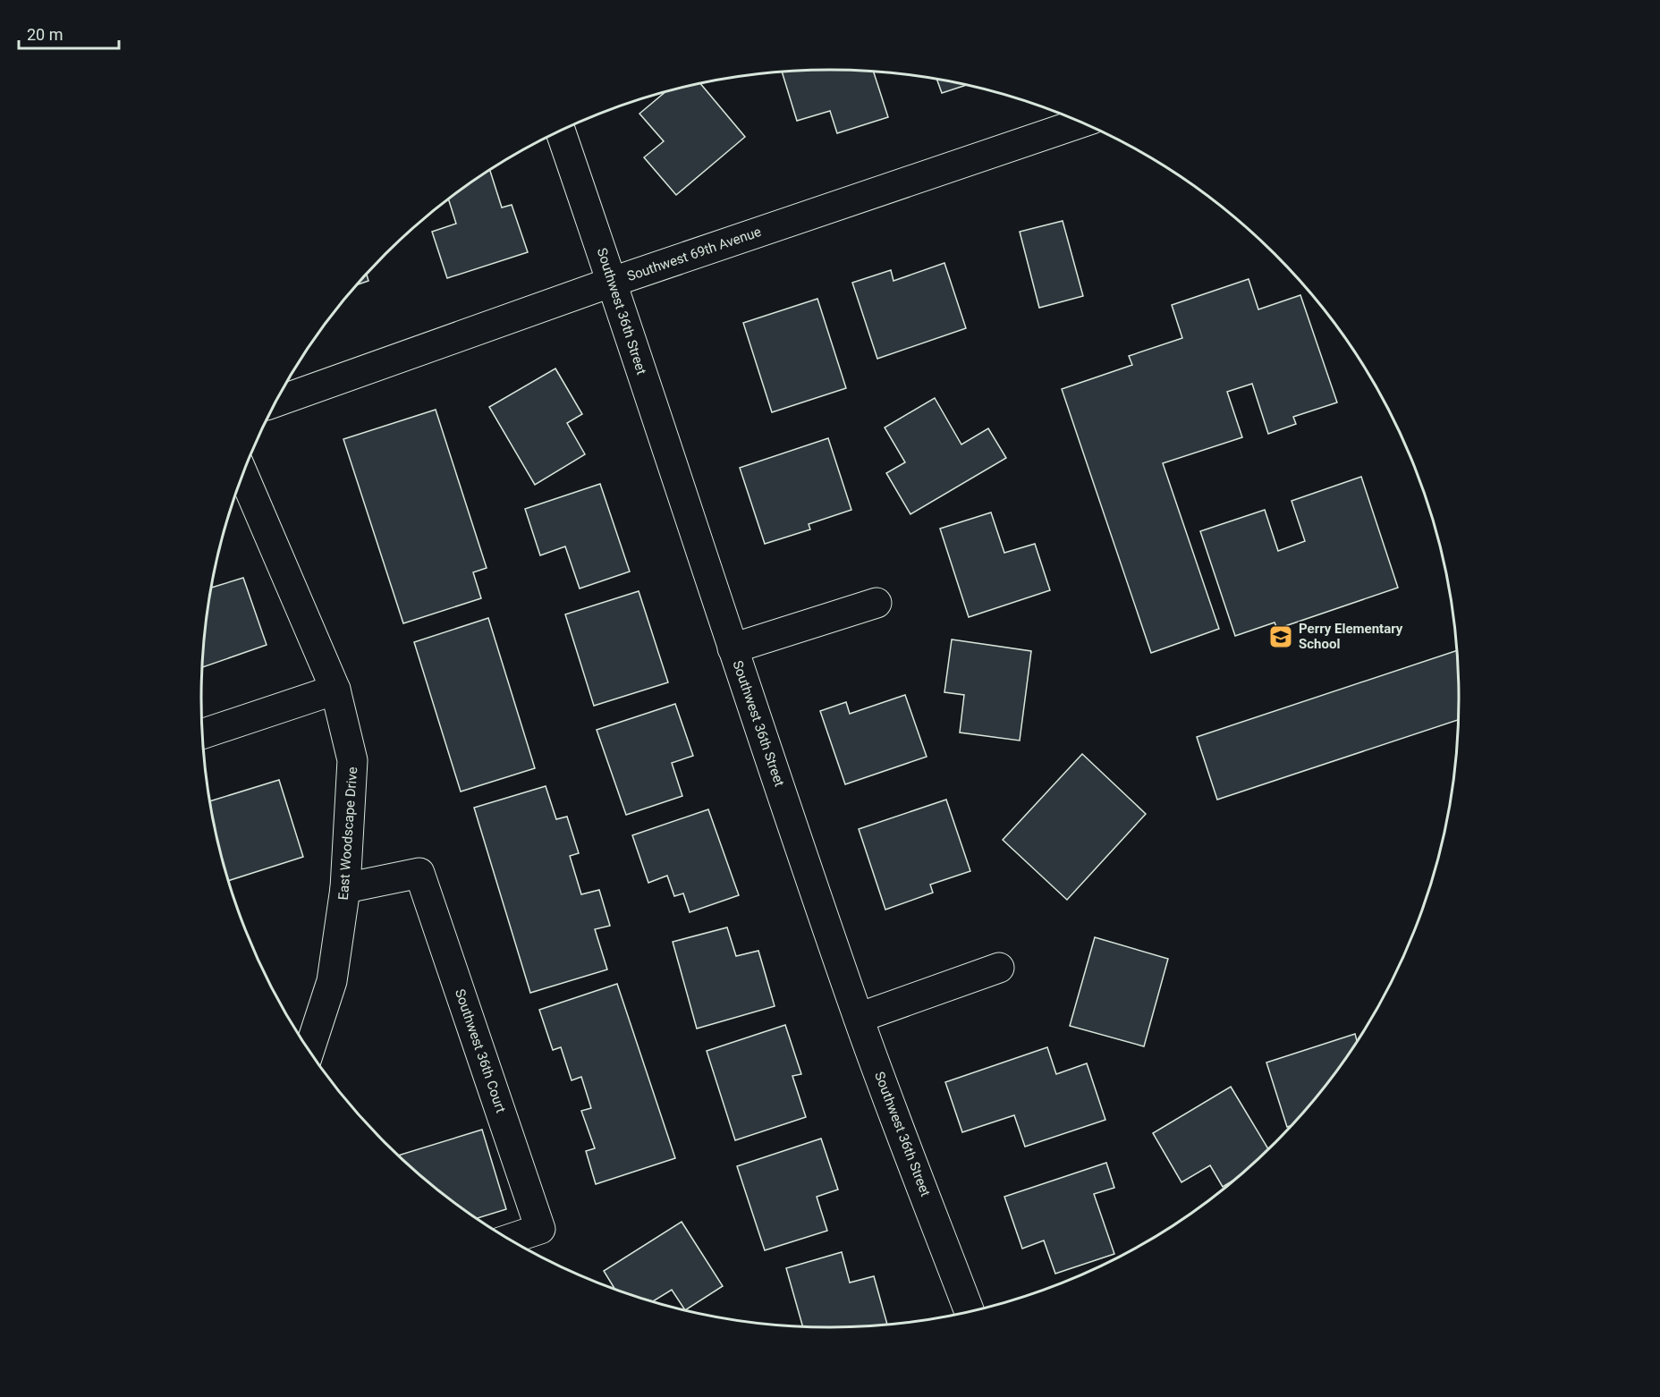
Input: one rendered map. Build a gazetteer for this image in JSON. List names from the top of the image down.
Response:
{
  "streets": {
    "street": [
      "Southwest 69th Avenue",
      "Southwest 36th Street",
      "East Woodscape Drive",
      "Southwest 36th Court"
    ]
  },
  "crossings": [
    ["Southwest 69th Avenue", "Southwest 36th Street"],
    ["East Woodscape Drive", "Southwest 36th Court"]
  ],
  "places": {
    "school or university": ["Perry Elementary School"]
  },
  "scale_bar": "20 m"
}
